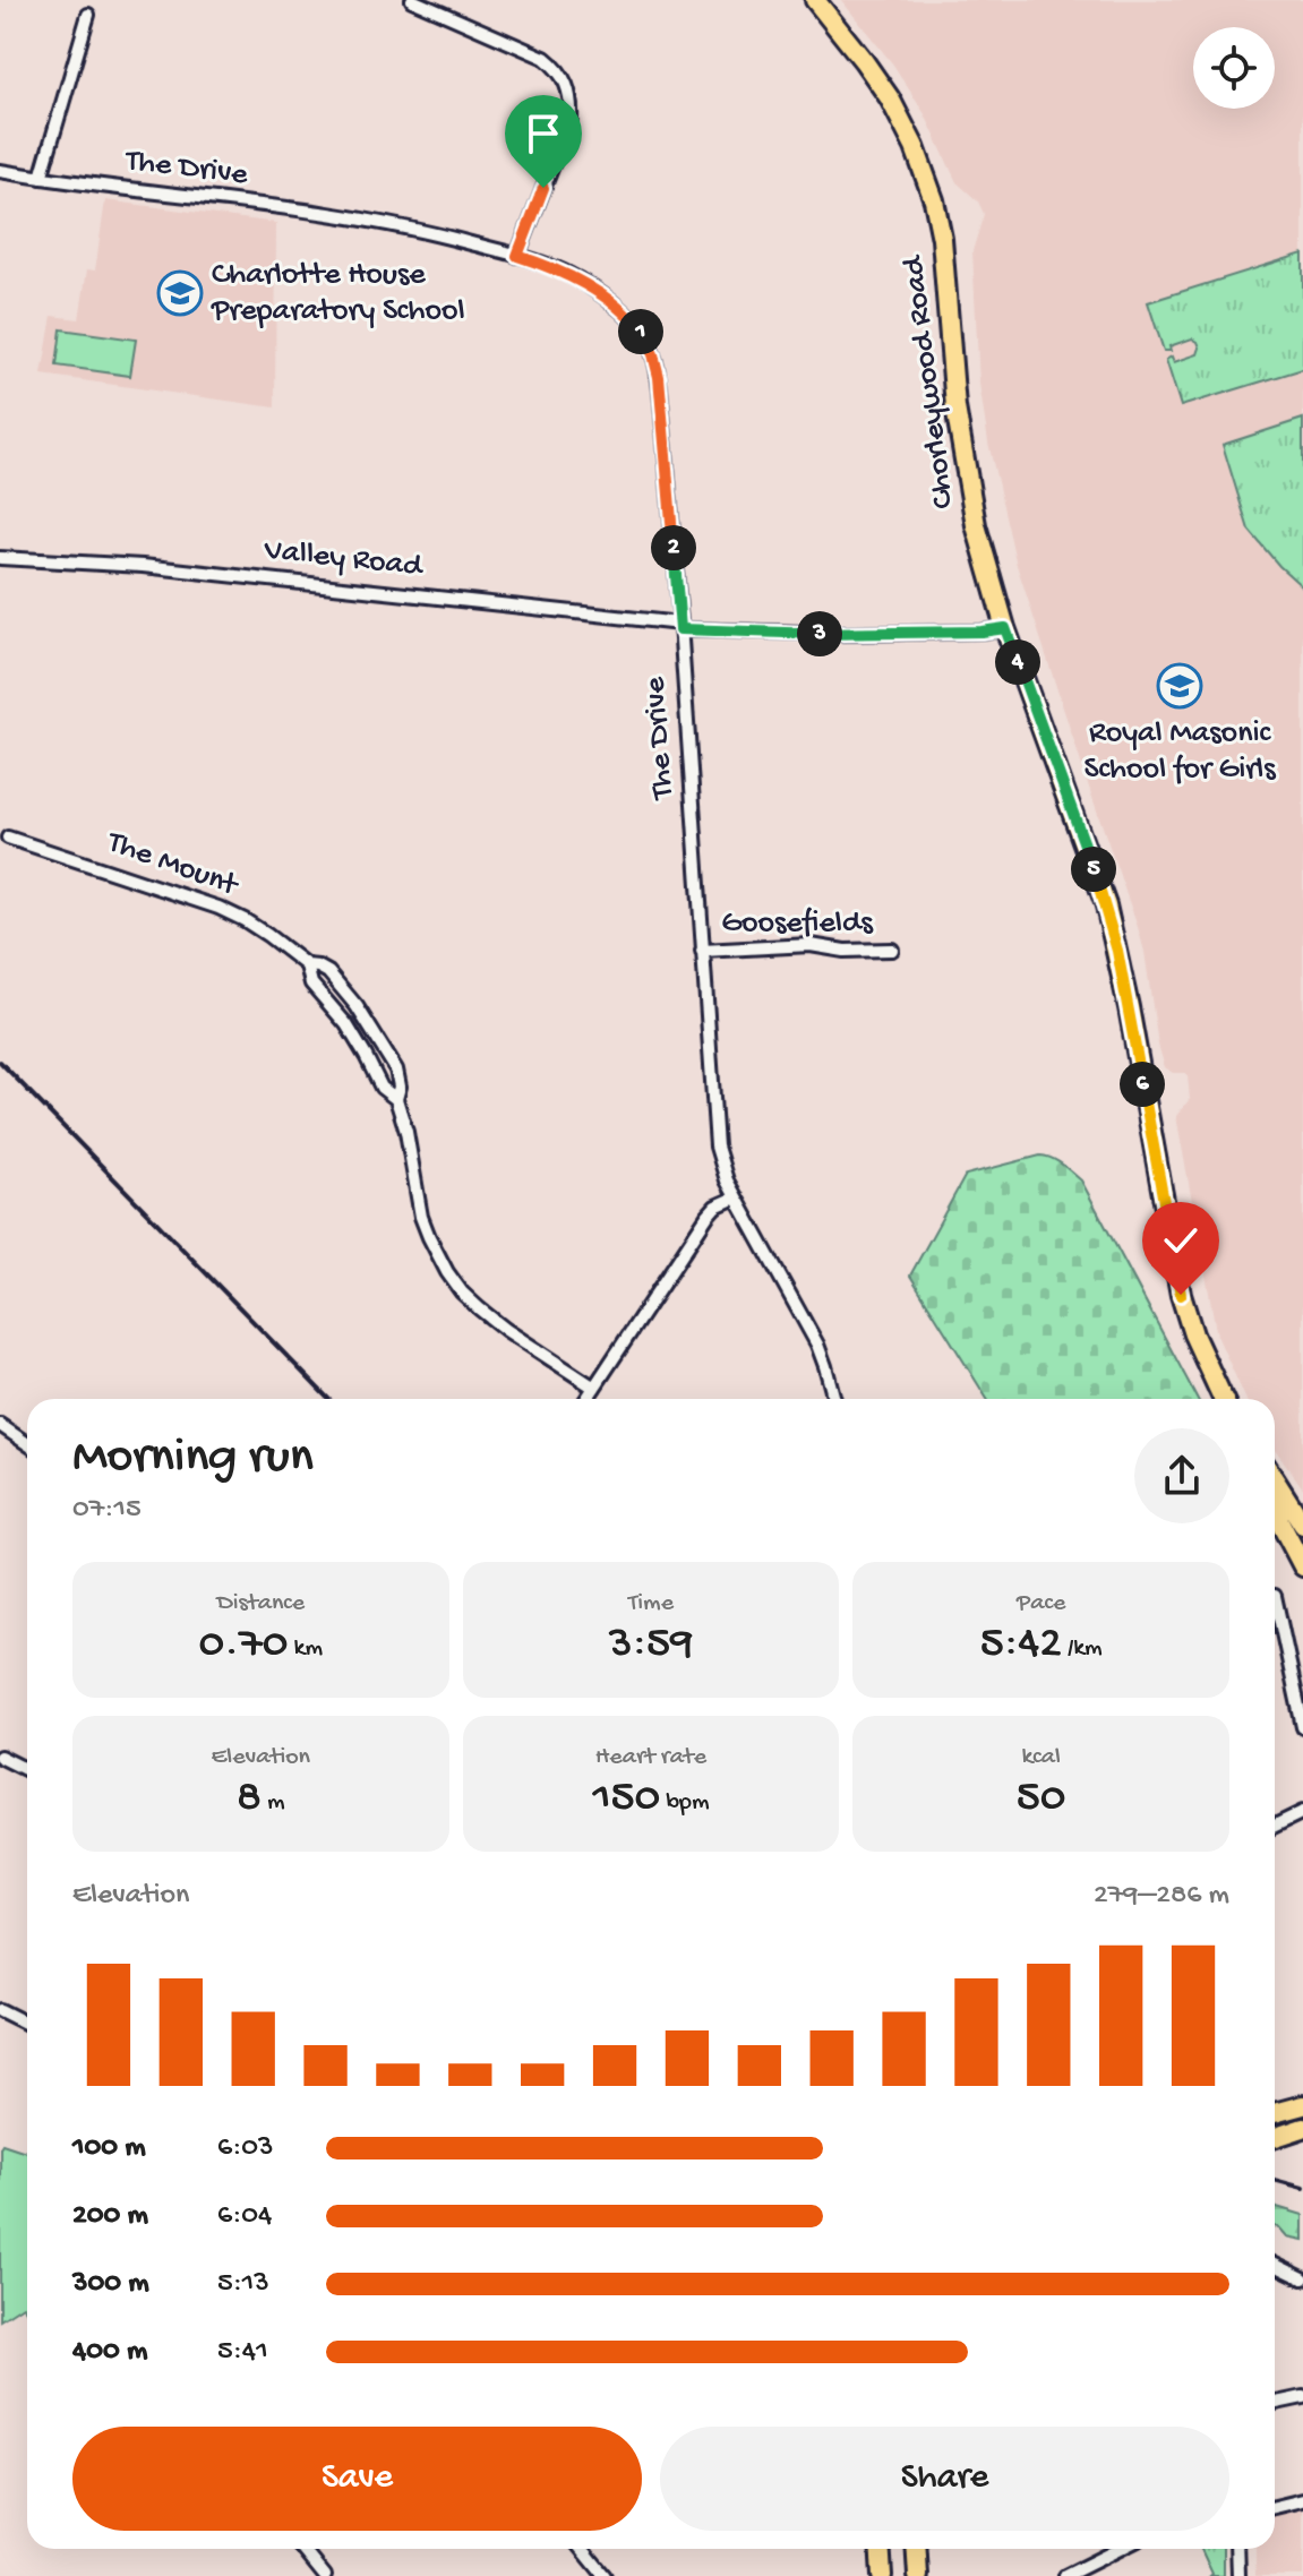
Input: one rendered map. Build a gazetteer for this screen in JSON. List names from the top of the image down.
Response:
{
  "streets": {
    "main road": ["Chorleywood Road"],
    "street": [
      "The Drive",
      "Valley Road",
      "The Mount",
      "Goosefields"
    ]
  },
  "crossings": [
    ["The Drive", "Valley Road"],
    ["The Drive", "Goosefields"],
    ["Chorleywood Road", "Valley Road"]
  ],
  "places": {
    "school or university": ["Charlotte House Preparatory School", "Royal Masonic School for Girls"]
  },
  "page": {
    "pins": [
      "1",
      "2",
      "3",
      "4",
      "5",
      "6"
    ],
    "heading": ["Morning run", "07:15"],
    "stats": [
      ["Distance", "0.70 km"],
      ["Time", "3:59"],
      ["Pace", "5:42 /km"],
      ["Elevation", "8 m"],
      ["Heart rate", "150 bpm"],
      ["kcal", "50"]
    ],
    "chart": ["Elevation", "279–286 m"],
    "list": [
      {
        "name": "100 m",
        "note": "6:03"
      },
      {
        "name": "200 m",
        "note": "6:04"
      },
      {
        "name": "300 m",
        "note": "5:13"
      },
      {
        "name": "400 m",
        "note": "5:41"
      }
    ],
    "buttons": ["Save", "Share"]
  }
}
